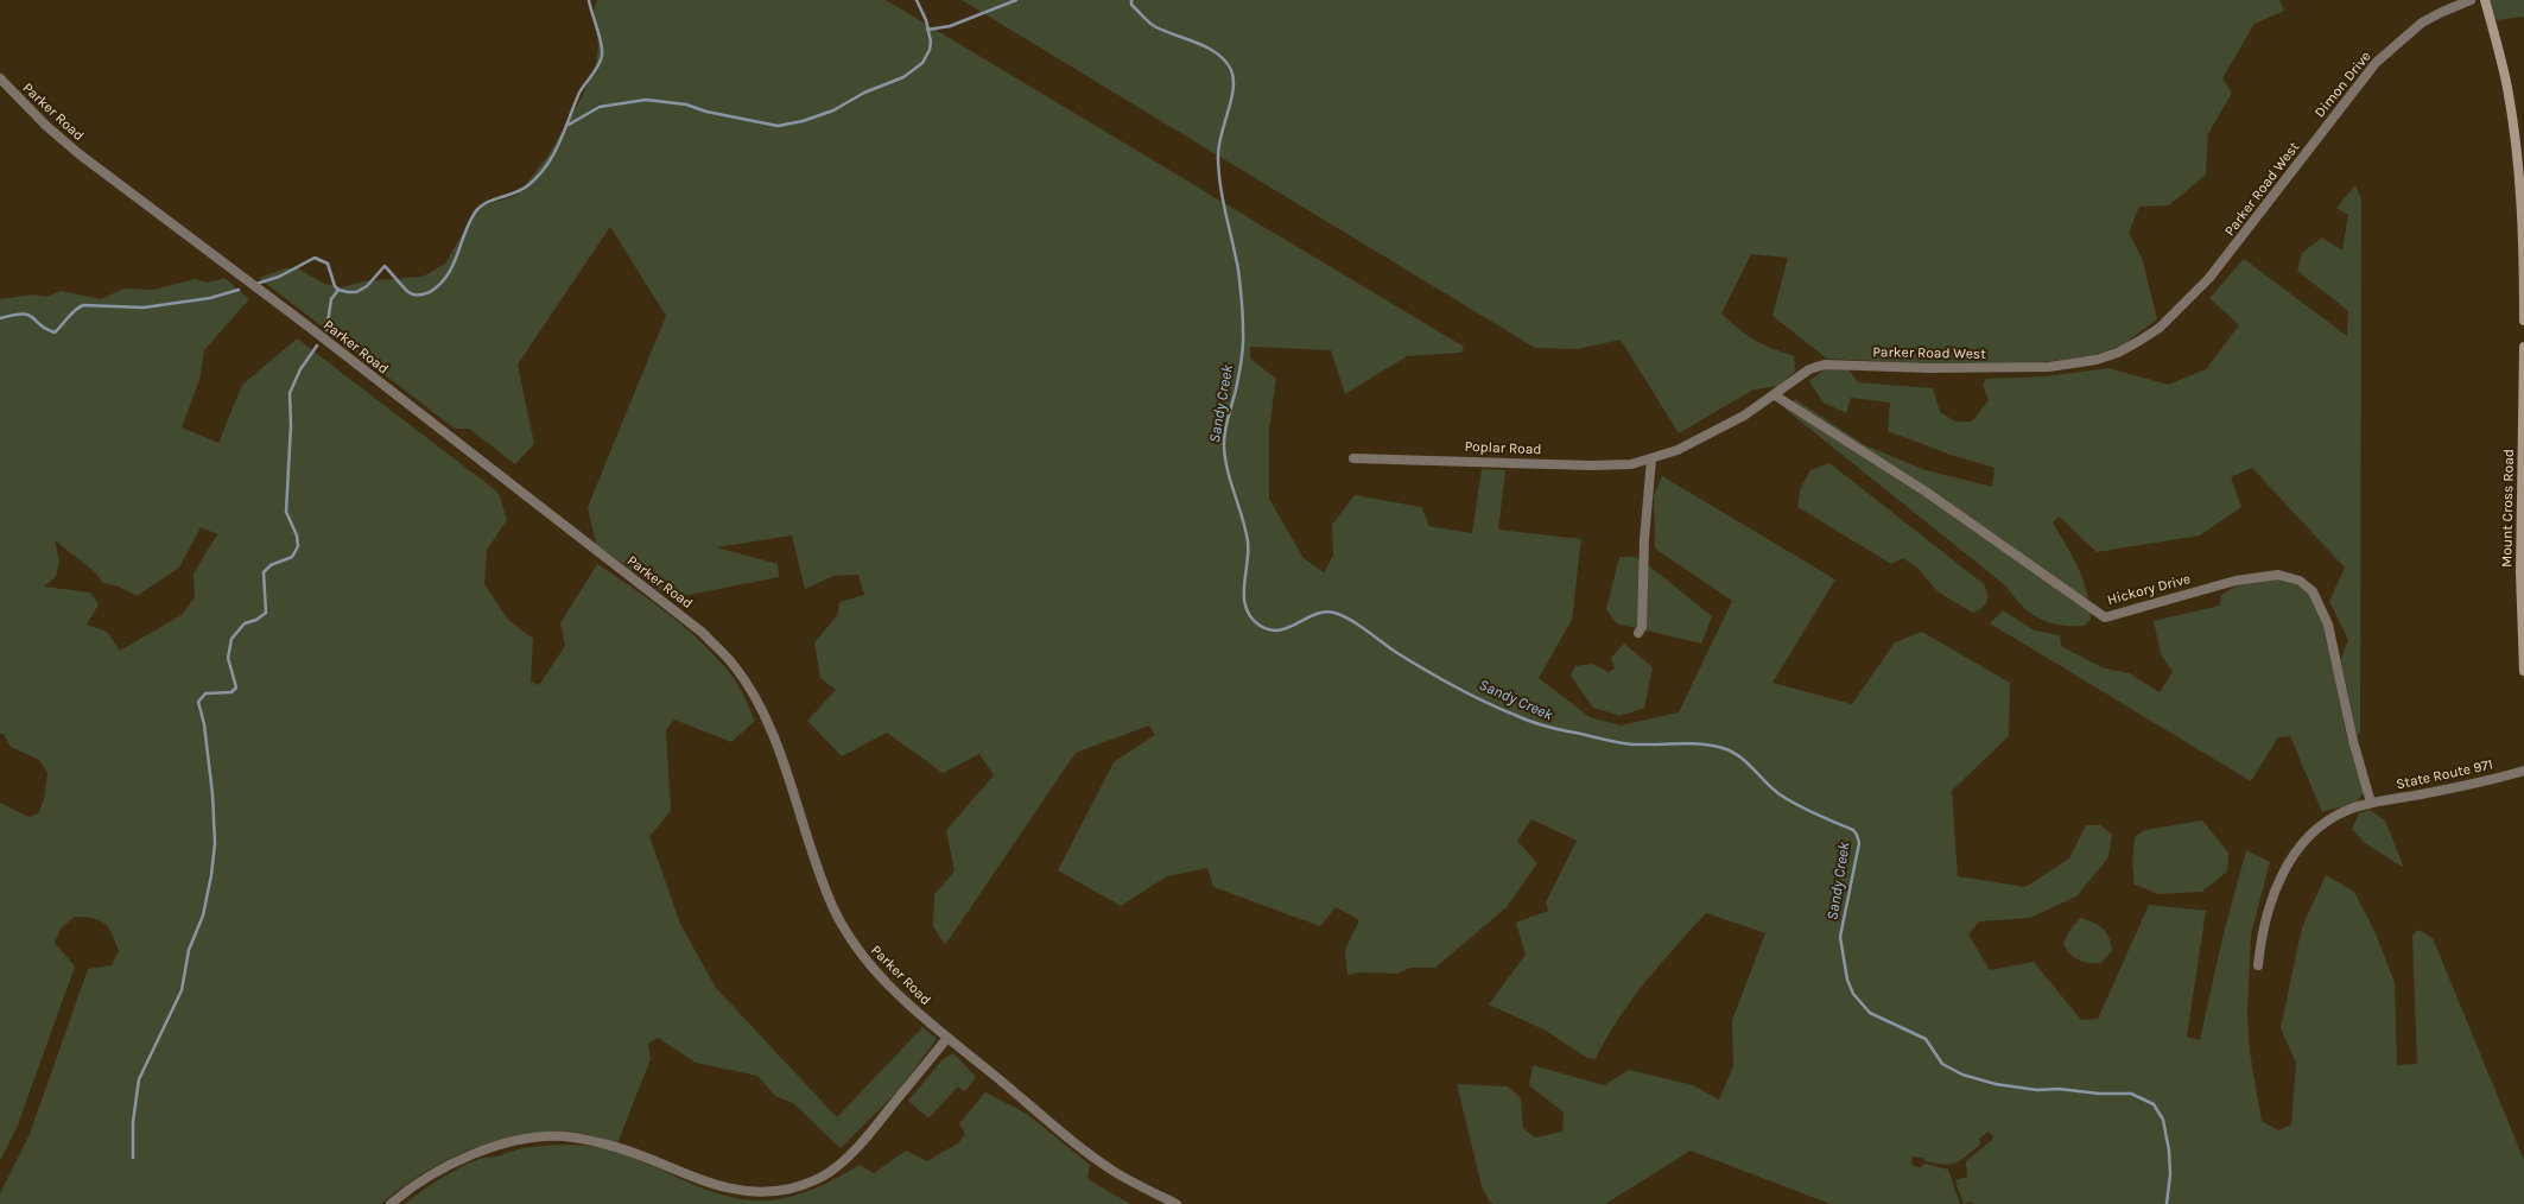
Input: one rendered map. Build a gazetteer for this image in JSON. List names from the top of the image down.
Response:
{
  "streets": {
    "main road": ["Mount Cross Road"],
    "street": [
      "Dimon Drive",
      "Parker Road",
      "Parker Road West",
      "Poplar Road",
      "Hickory Drive",
      "State Route 971"
    ]
  },
  "crossings": [
    ["Dimon Drive", "Parker Road West"],
    ["Parker Road West", "Poplar Road"],
    ["Parker Road West", "Hickory Drive"],
    ["Hickory Drive", "State Route 971"]
  ],
  "water": ["Sandy Creek"]
}
